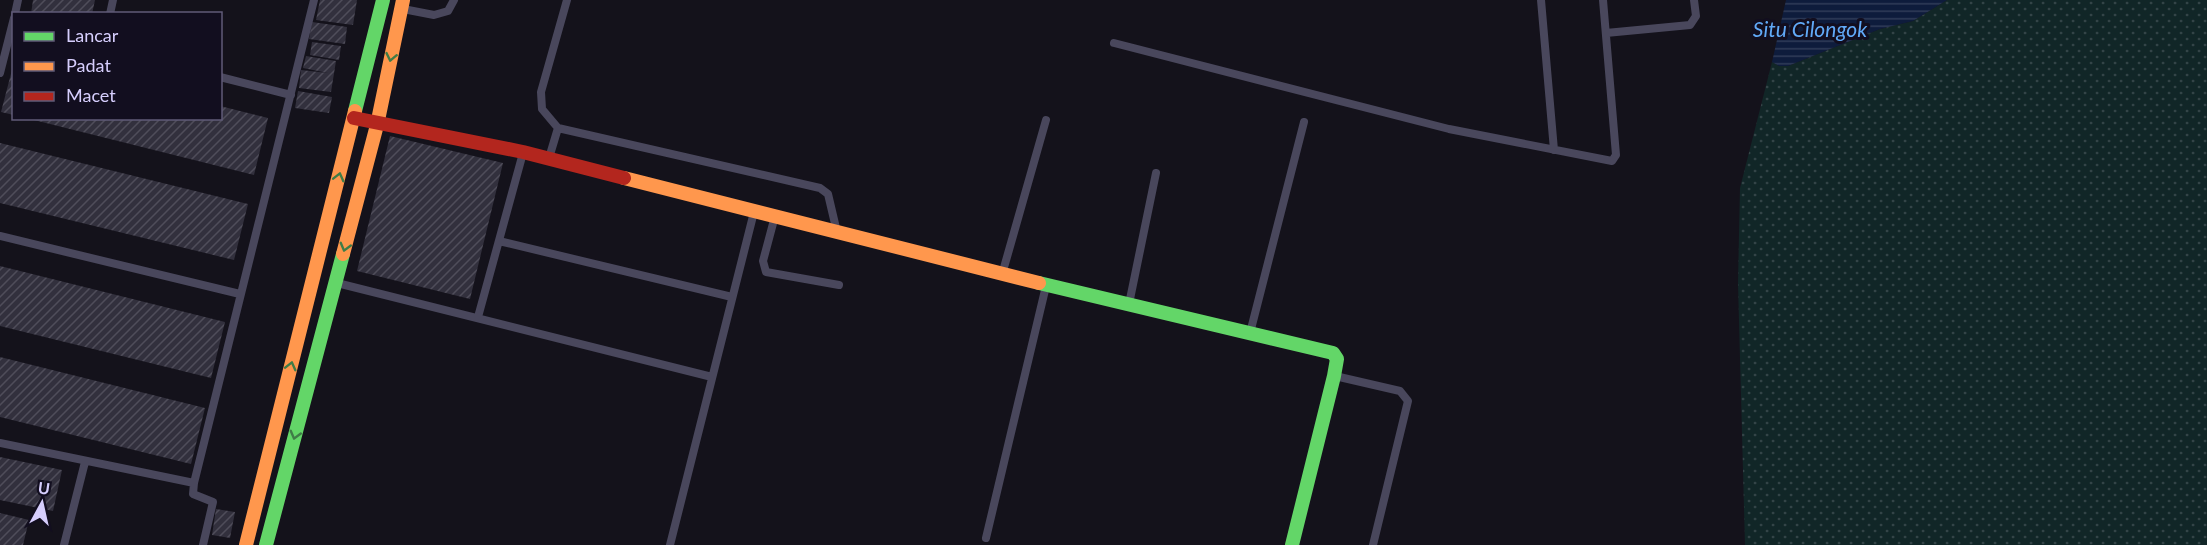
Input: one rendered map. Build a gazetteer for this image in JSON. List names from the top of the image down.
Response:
{
  "water": ["Situ Cilongok"],
  "legend": ["Lancar", "Padat", "Macet"],
  "north": "top"
}
